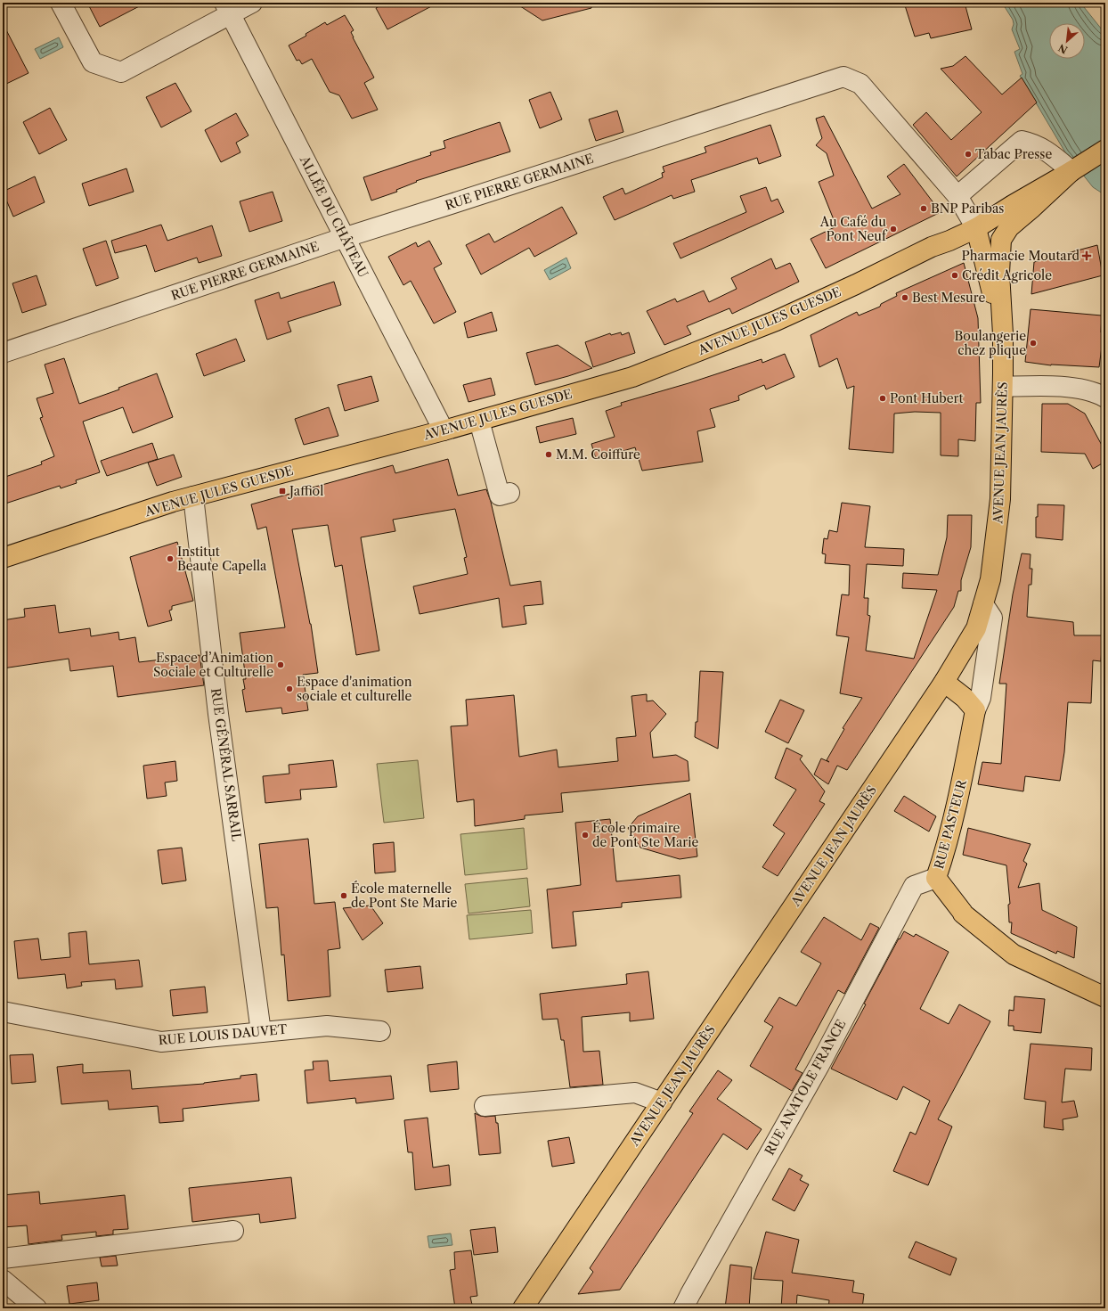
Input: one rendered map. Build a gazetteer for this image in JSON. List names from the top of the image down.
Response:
{
  "streets": {
    "main road": ["AVENUE JULES GUESDE", "AVENUE JEAN JAURÈS", "RUE PASTEUR"],
    "street": [
      "RUE PIERRE GERMAINE",
      "ALLÉE DU CHÂTEAU",
      "RUE GÉNÉRAL SARRAIL",
      "RUE LOUIS DAUVET",
      "RUE ANATOLE FRANCE"
    ]
  },
  "crossings": [
    ["RUE PIERRE GERMAINE", "ALLÉE DU CHÂTEAU"],
    ["RUE PIERRE GERMAINE", "AVENUE JULES GUESDE"],
    ["RUE PIERRE GERMAINE", "AVENUE JEAN JAURÈS"],
    ["ALLÉE DU CHÂTEAU", "AVENUE JULES GUESDE"],
    ["AVENUE JULES GUESDE", "AVENUE JEAN JAURÈS"],
    ["AVENUE JULES GUESDE", "RUE GÉNÉRAL SARRAIL"],
    ["RUE GÉNÉRAL SARRAIL", "RUE LOUIS DAUVET"],
    ["RUE PASTEUR", "RUE ANATOLE FRANCE"]
  ],
  "places": {
    "other": [
      "Tabac Presse",
      "BNP Paribas",
      "Au Café du Pont Neuf",
      "Crédit Agricole",
      "Best Mesure",
      "Boulangerie chez plique",
      "Pont Hubert",
      "M.M. Coiffure",
      "Institut Beaute Capella",
      "Espace d’Animation Sociale et Culturelle",
      "Espace d'animation sociale et culturelle",
      "École primaire de Pont Ste Marie",
      "École maternelle de Pont Ste Marie"
    ],
    "health": ["Pharmacie Moutard"],
    "transit": ["Jaffiol"]
  },
  "north": "bottom left"
}
